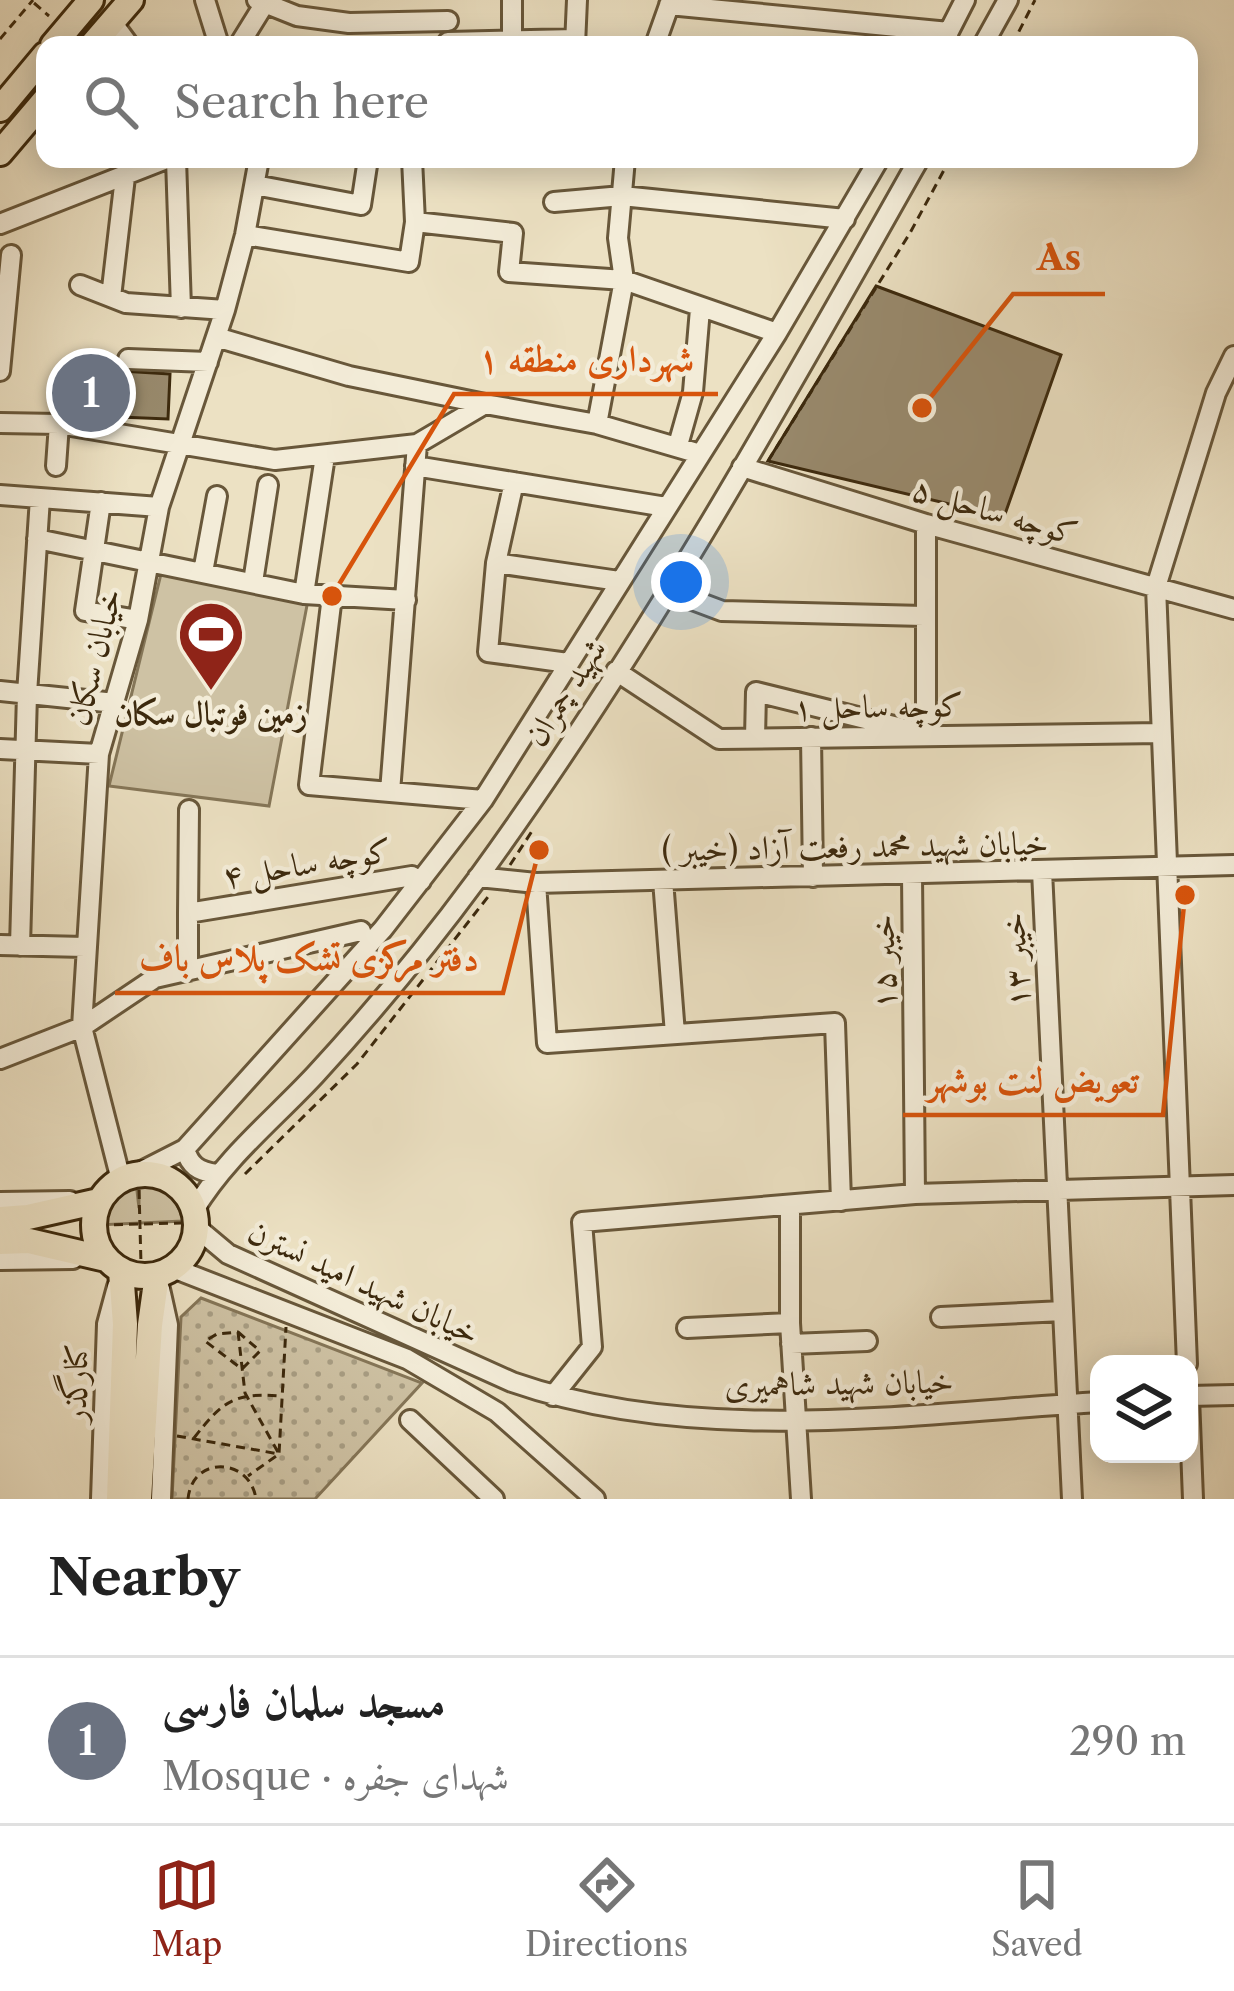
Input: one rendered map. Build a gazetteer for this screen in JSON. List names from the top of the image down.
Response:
{
  "streets": {
    "street": [
      "کوچه ساحل ۵",
      "خیابان سکان",
      "شهید چمران",
      "کوچه ساحل ۱",
      "( خیبر) خیابان شهید محمد رفعت آزاد",
      "کوچه ساحل ۴",
      "خیبر ۱۳",
      "خیبر ۱۵",
      "خیابان شهید امید نسترن",
      "کنارگذر",
      "خیابان شهید شاهمیری"
    ]
  },
  "crossings": [
    ["کوچه ساحل ۵", "شهید چمران"],
    ["خیابان سکان", "شهید چمران"],
    ["شهید چمران", "کوچه ساحل ۱"],
    ["شهید چمران", "( خیبر) خیابان شهید محمد رفعت آزاد"],
    ["شهید چمران", "کوچه ساحل ۴"],
    ["شهید چمران", "خیابان شهید امید نسترن"],
    ["( خیبر) خیابان شهید محمد رفعت آزاد", "خیبر ۱۳"],
    ["( خیبر) خیابان شهید محمد رفعت آزاد", "خیبر ۱۵"],
    ["خیبر ۱۳", "خیابان شهید شاهمیری"],
    ["خیابان شهید امید نسترن", "کنارگذر"],
    ["خیابان شهید امید نسترن", "خیابان شهید شاهمیری"]
  ],
  "places": {
    "other": [
      "As",
      "شهرداری منطقه ١",
      "دفتر مرکزی تشک پلاس باف",
      "تعویض لنت بوشهر"
    ],
    "sports": ["زمین فوتبال سکان"]
  },
  "page": {
    "search": "Search here",
    "pins": "1",
    "heading": "Nearby",
    "list": [
      {
        "mark": "1",
        "name": "مسجد سلمان فارسی",
        "note": "Mosque · شهدای جفره",
        "value": "290 m"
      }
    ],
    "nav": ["Map", "Directions", "Saved"]
  }
}
